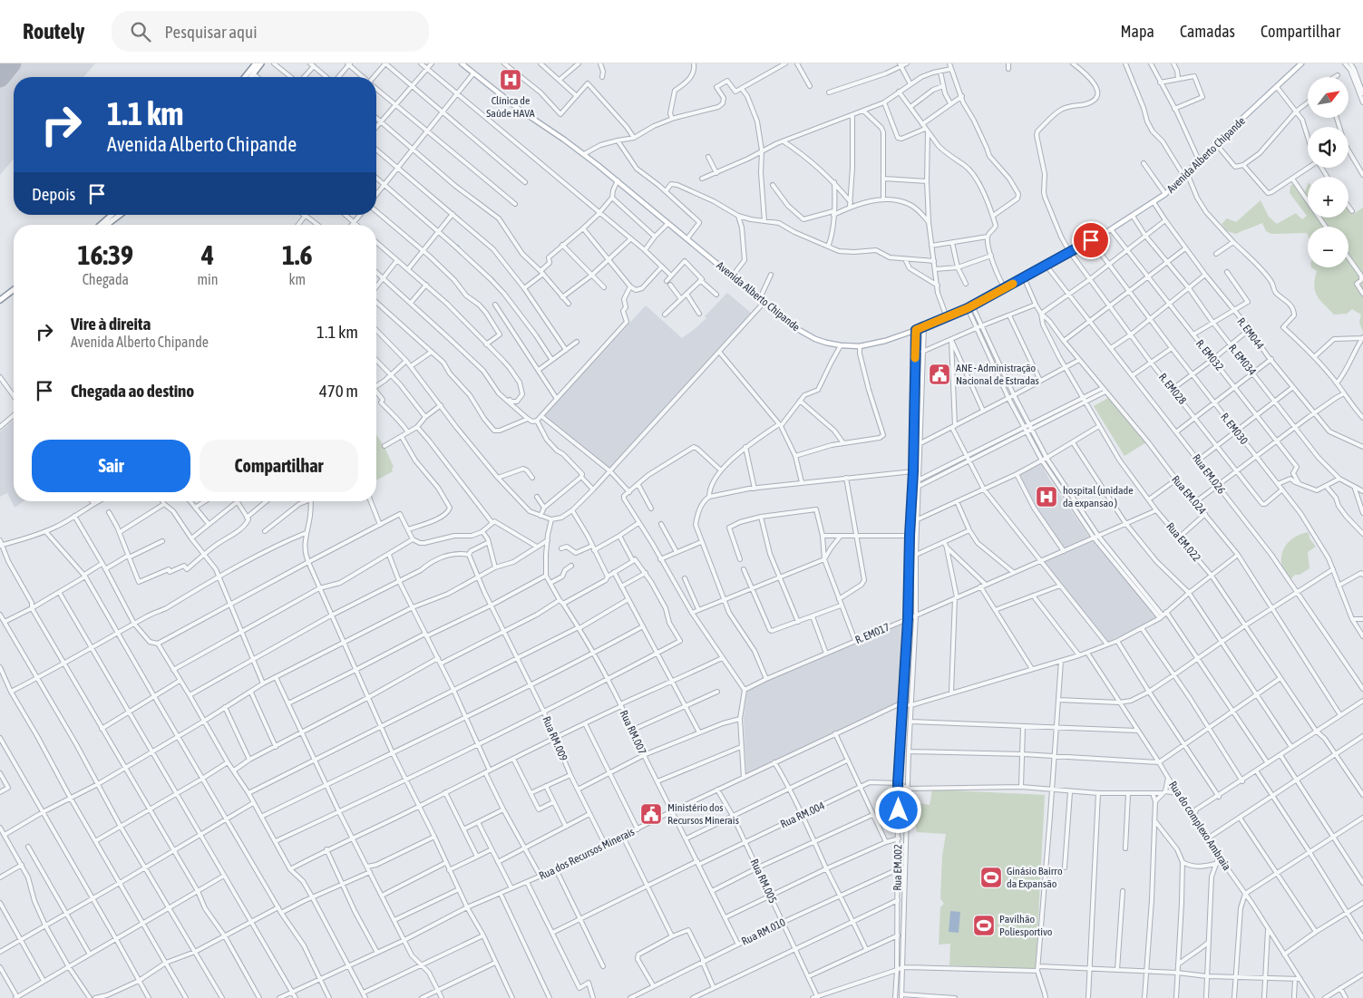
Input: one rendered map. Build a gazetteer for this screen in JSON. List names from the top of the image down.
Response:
{
  "streets": {
    "main road": ["Avenida Alberto Chipande"],
    "street": [
      "R. EM044",
      "R. EM032",
      "R. EM034",
      "R. EM028",
      "R. EM030",
      "Rua EM.026",
      "Rua EM.024",
      "Rua EM.022",
      "R. EM017",
      "Rua RM.007",
      "Rua RM.009",
      "Rua RM.004",
      "Rua do complexo Ambraia",
      "Rua dos Recursos Minerais",
      "Rua EM.002",
      "Rua RM.005",
      "Rua RM.010"
    ]
  },
  "crossings": [
    ["Avenida Alberto Chipande", "R. EM044"],
    ["Avenida Alberto Chipande", "R. EM032"],
    ["Avenida Alberto Chipande", "R. EM034"],
    ["Avenida Alberto Chipande", "R. EM028"],
    ["Avenida Alberto Chipande", "R. EM030"],
    ["Avenida Alberto Chipande", "Rua EM.026"],
    ["Avenida Alberto Chipande", "Rua EM.022"],
    ["Avenida Alberto Chipande", "Rua EM.002"],
    ["R. EM028", "R. EM030"],
    ["Rua EM.024", "Rua EM.022"],
    ["Rua EM.022", "R. EM017"],
    ["R. EM017", "Rua EM.002"],
    ["Rua RM.007", "Rua RM.004"],
    ["Rua RM.007", "Rua dos Recursos Minerais"],
    ["Rua RM.007", "Rua RM.010"],
    ["Rua RM.009", "Rua dos Recursos Minerais"],
    ["Rua RM.004", "Rua EM.002"],
    ["Rua RM.004", "Rua RM.005"],
    ["Rua dos Recursos Minerais", "Rua EM.002"],
    ["Rua dos Recursos Minerais", "Rua RM.005"],
    ["Rua EM.002", "Rua RM.010"],
    ["Rua RM.005", "Rua RM.010"]
  ],
  "places": {
    "hospital": ["Clínica de Saúde HAVA", "hospital (unidade da expansao )"],
    "public building": ["ANE - Administração Nacional de Estradas", "Ministério dos Recursos Minerais"],
    "sports": ["Ginásio Bairro da Expansão", "Pavilhão Poliesportivo"]
  },
  "north": "top right",
  "page": {
    "header": "Routely",
    "search": "Pesquisar aqui",
    "nav": ["Mapa", "Camadas", "Compartilhar"],
    "map_buttons": ["+", "−"],
    "turn": ["1.1 km", "Avenida Alberto Chipande"],
    "then": "Depois",
    "eta": [
      "16:39",
      "Chegada",
      "4",
      "min",
      "1.6",
      "km"
    ],
    "list": [
      {
        "name": "Vire à direita",
        "note": "Avenida Alberto Chipande",
        "value": "1.1 km"
      },
      {
        "name": "Chegada ao destino",
        "value": "470 m"
      }
    ],
    "buttons": ["Sair", "Compartilhar"]
  }
}
